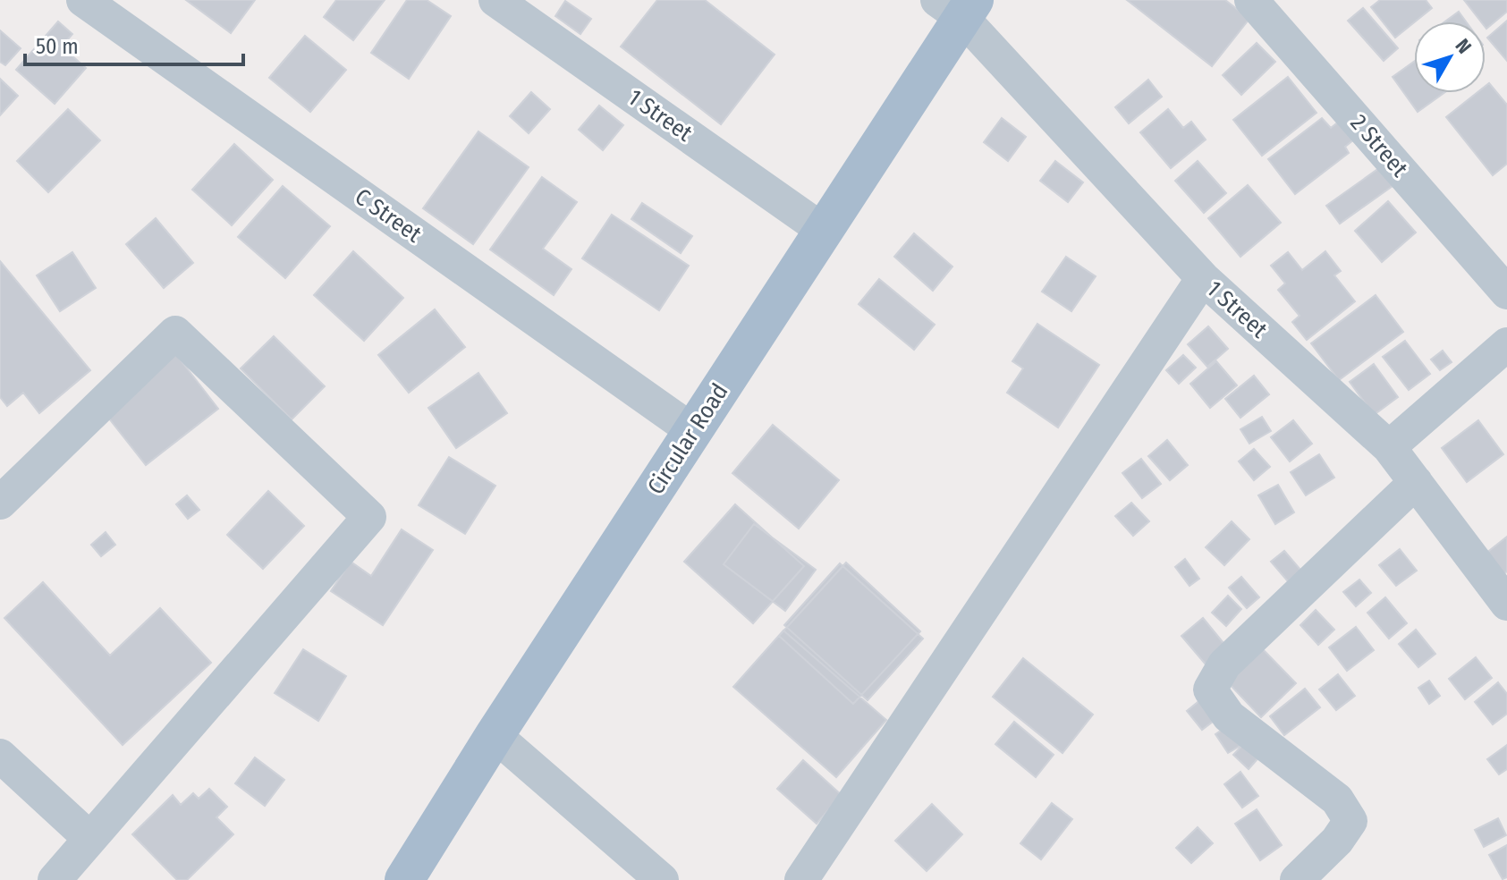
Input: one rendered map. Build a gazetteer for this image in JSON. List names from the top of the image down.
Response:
{
  "streets": {
    "main road": ["Circular Road"],
    "street": ["1 Street", "2 Street", "C Street"]
  },
  "crossings": [
    ["1 Street", "Circular Road"],
    ["C Street", "Circular Road"]
  ],
  "scale_bar": "50 m",
  "north": "top right"
}
